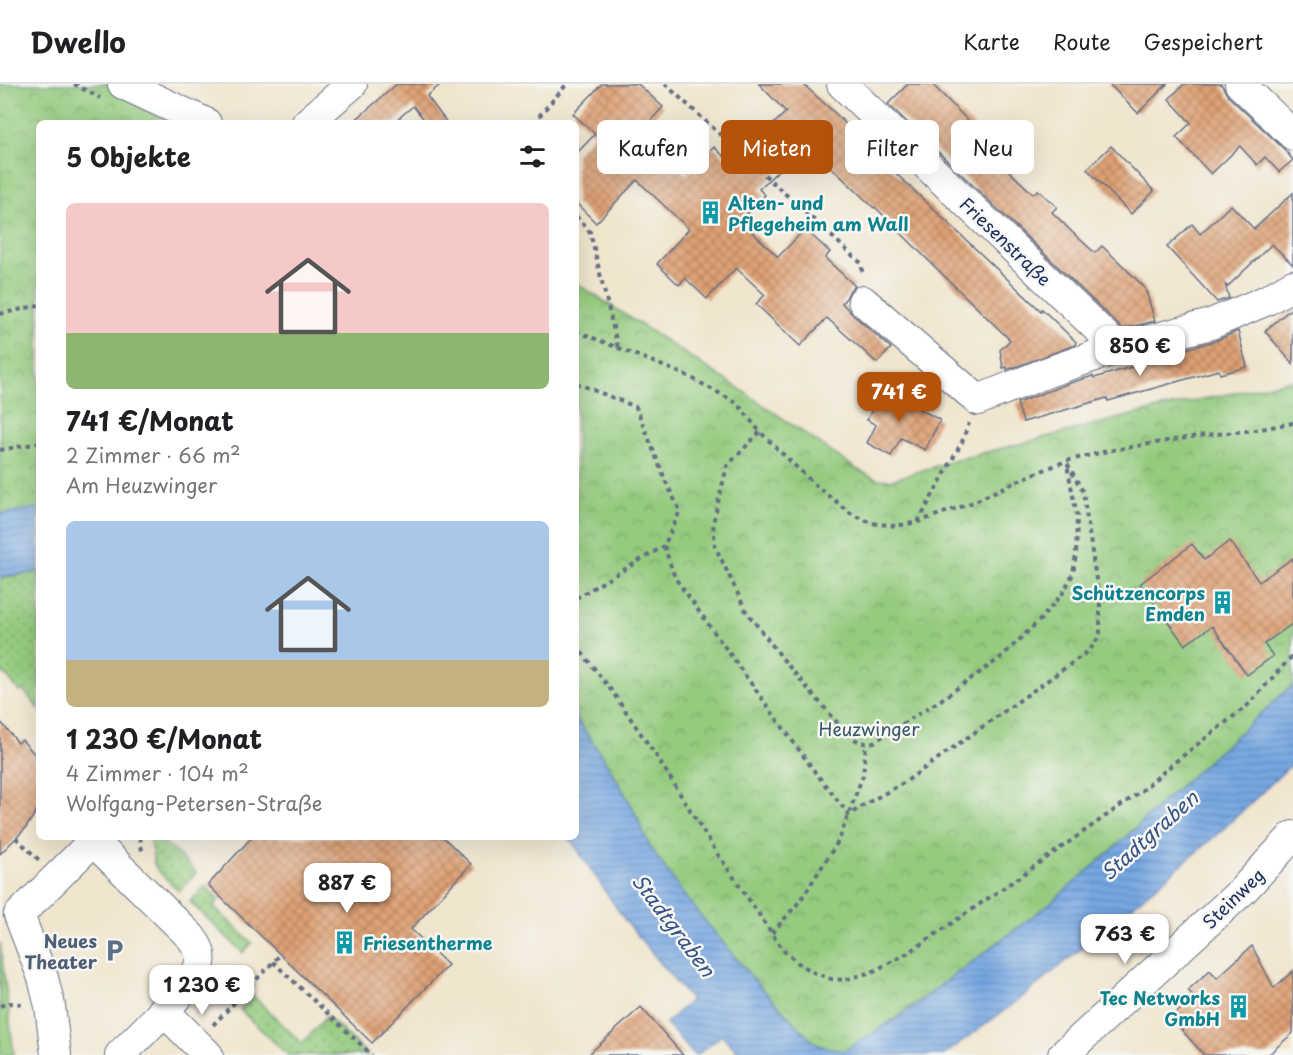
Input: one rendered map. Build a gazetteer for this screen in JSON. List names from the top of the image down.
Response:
{
  "streets": {
    "street": ["Friesenstraße", "Steinweg"]
  },
  "water": ["Stadtgraben"],
  "parks": ["Heuzwinger"],
  "places": {
    "building": [
      "Alten- und Pflegeheim am Wall",
      "Schützencorps Emden",
      "Friesentherme",
      "Tec Networks GmbH"
    ],
    "parking": ["Neues Theater"]
  },
  "page": {
    "header": "Dwello",
    "nav": ["Karte", "Route", "Gespeichert"],
    "chip": [
      "Kaufen",
      "Mieten",
      "Filter",
      "Neu"
    ],
    "heading": "5 Objekte",
    "list": [
      {
        "name": "741 €/Monat",
        "note": "2 Zimmer · 66 m² · Am Heuzwinger"
      },
      {
        "name": "1 230 €/Monat",
        "note": "4 Zimmer · 104 m² · Wolfgang-Petersen-Straße"
      }
    ],
    "price": [
      "850 €",
      "741 €",
      "887 €",
      "763 €",
      "1 230 €"
    ]
  }
}
